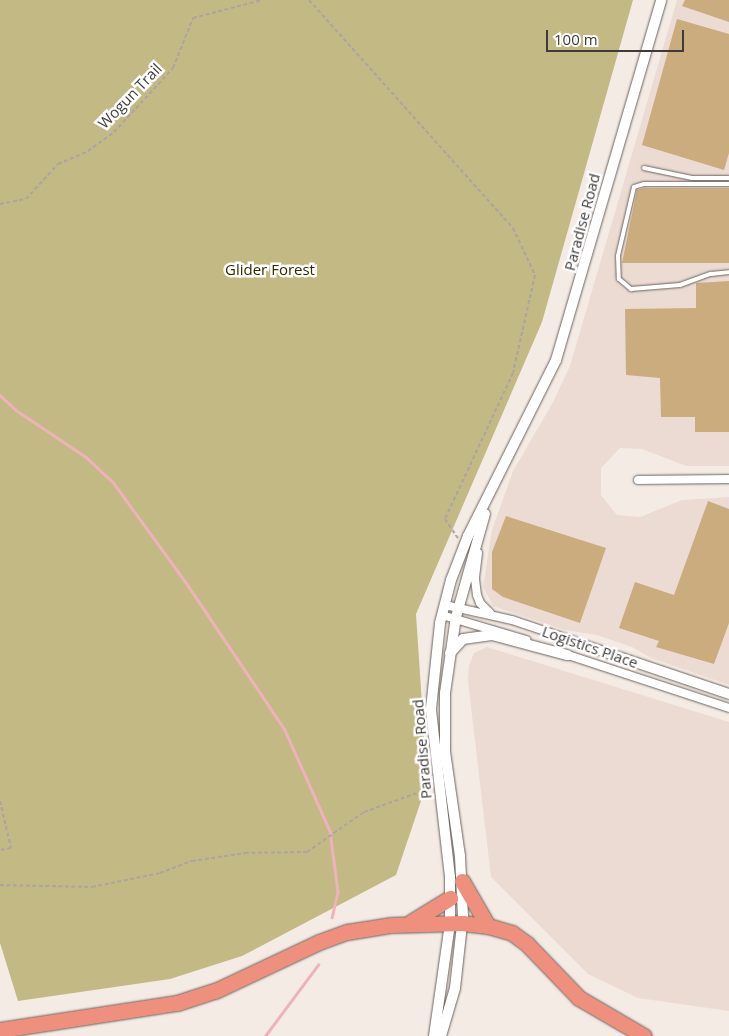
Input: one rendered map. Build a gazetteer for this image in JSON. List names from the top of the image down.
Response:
{
  "streets": {
    "street": ["Paradise Road", "Logistics Place"],
    "path": ["Wogun Trail"]
  },
  "crossings": [
    ["Paradise Road", "Logistics Place"]
  ],
  "parks": ["Glider Forest"],
  "scale_bar": "100 m"
}
